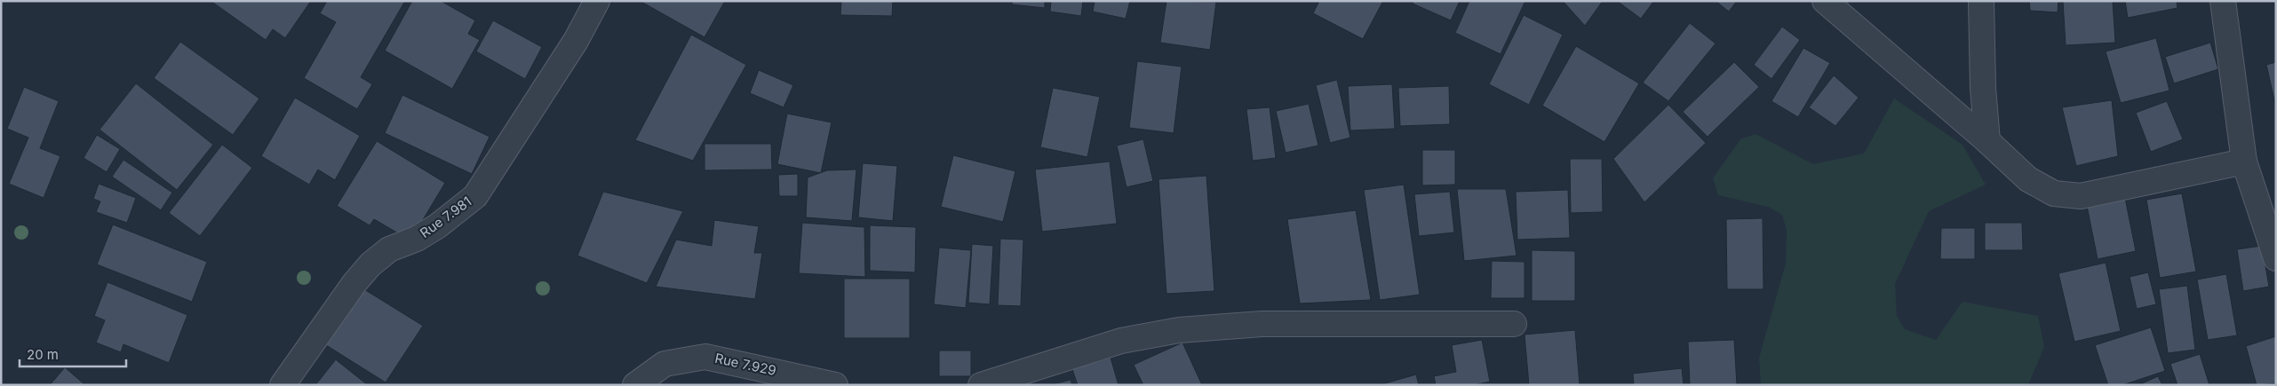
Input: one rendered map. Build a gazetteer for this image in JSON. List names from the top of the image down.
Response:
{
  "streets": {
    "street": ["Rue 7.981", "Rue 7.929"]
  },
  "scale_bar": "20 m"
}
